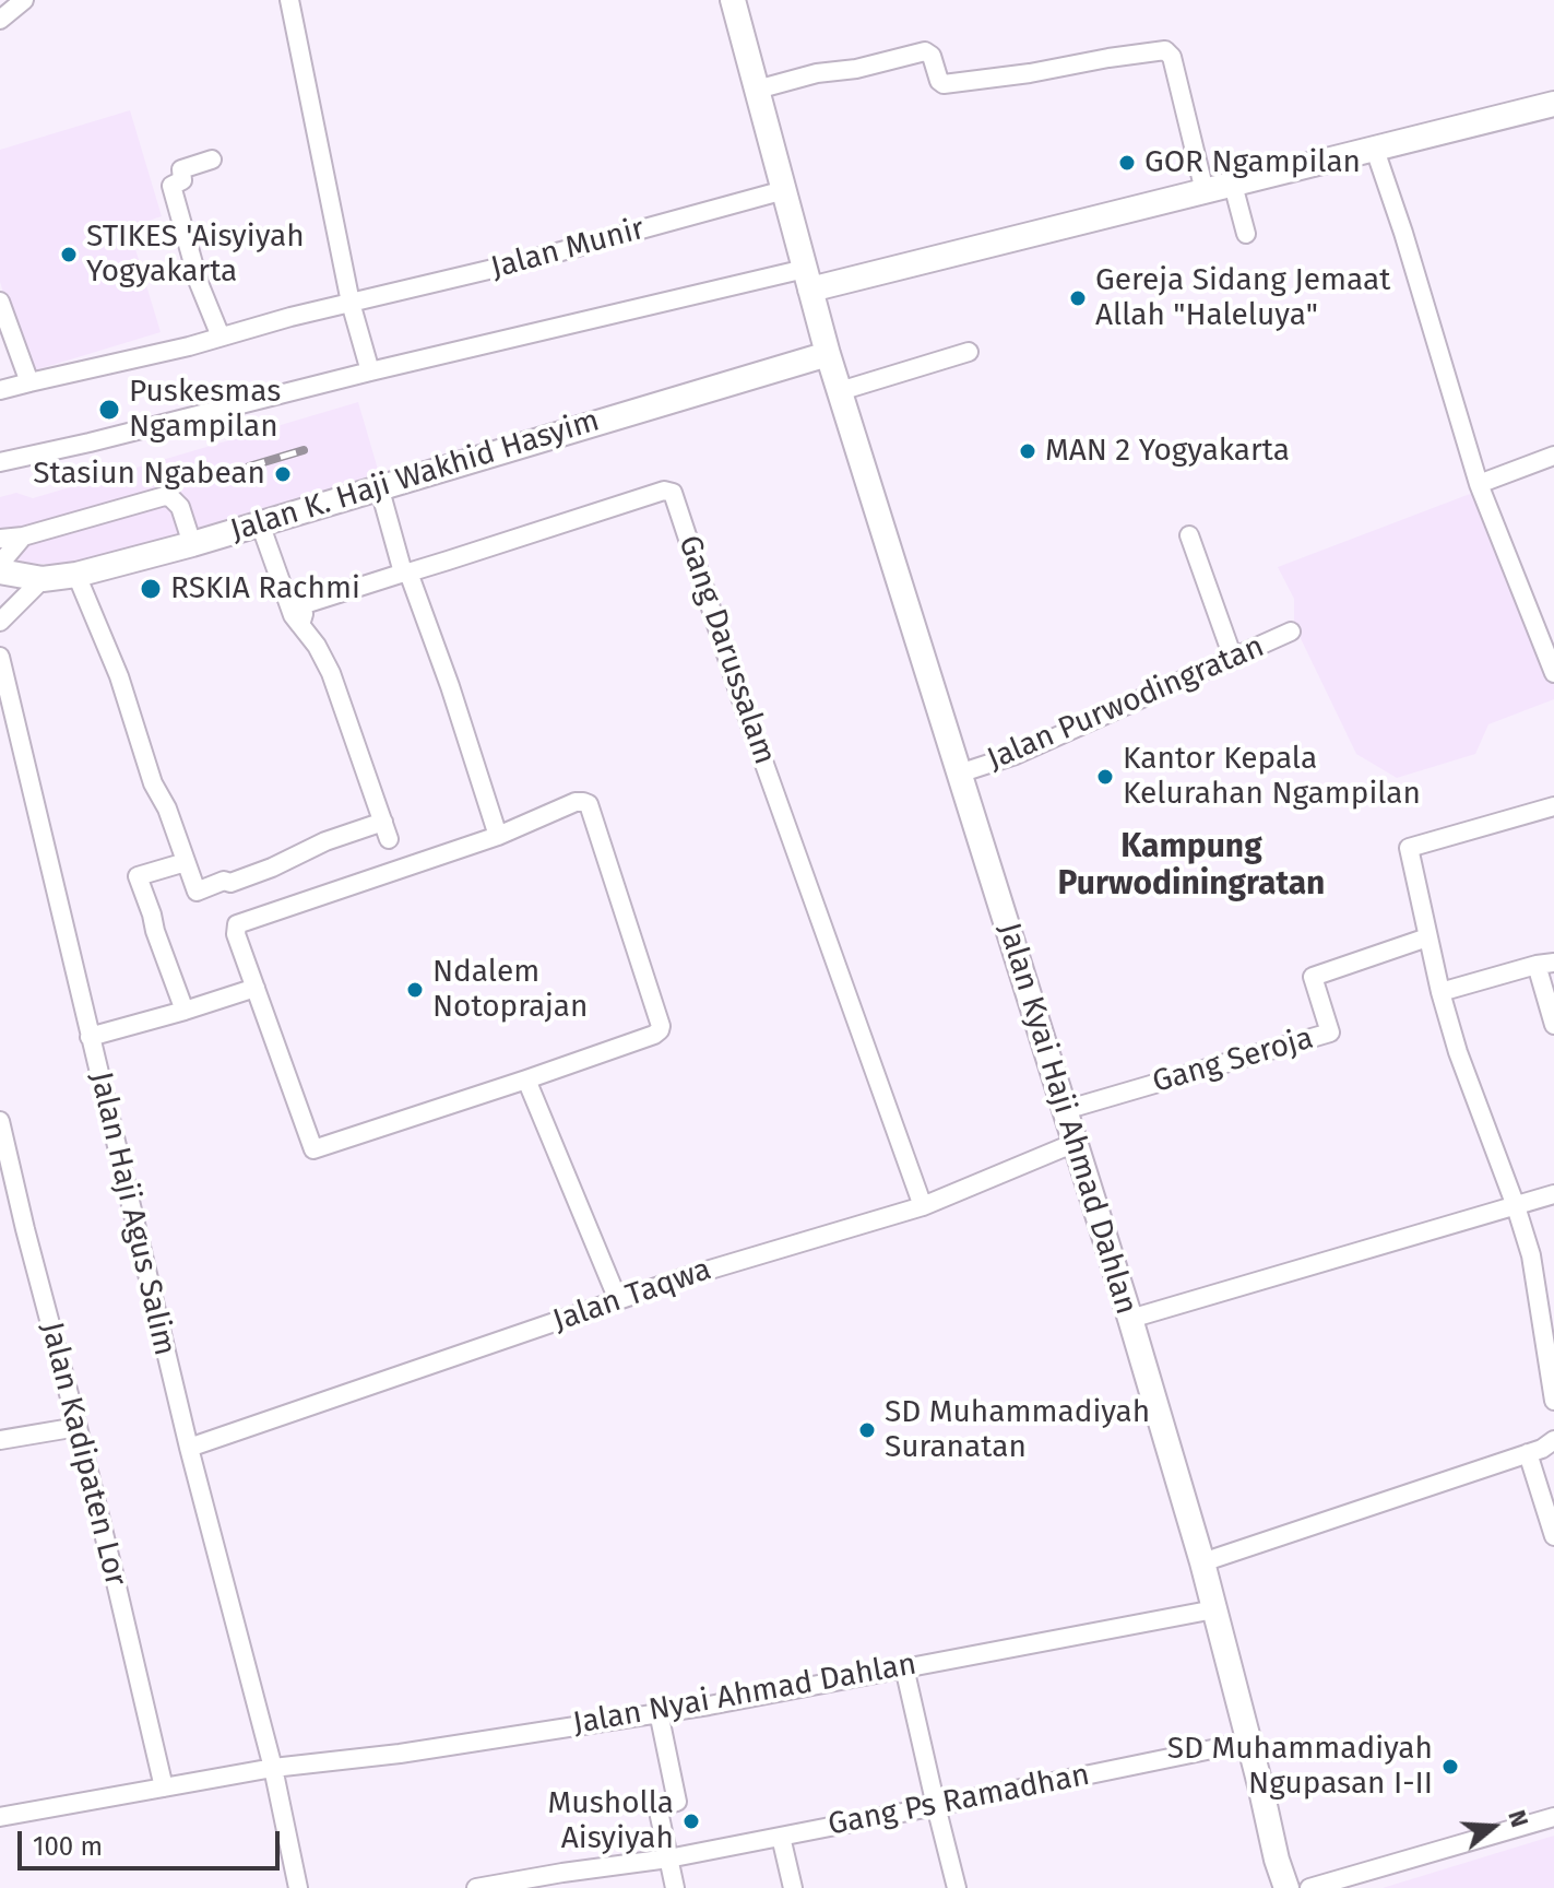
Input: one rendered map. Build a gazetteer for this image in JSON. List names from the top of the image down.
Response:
{
  "streets": {
    "main road": ["Jalan K. Haji Wakhid Hasyim", "Jalan Kyai Haji Ahmad Dahlan"],
    "street": [
      "Jalan Munir",
      "Gang Darussalam",
      "Jalan Purwodingratan",
      "Gang Seroja",
      "Jalan Haji Agus Salim",
      "Jalan Taqwa",
      "Jalan Kadipaten Lor",
      "Jalan Nyai Ahmad Dahlan",
      "Gang Ps Ramadhan"
    ]
  },
  "crossings": [
    ["Jalan Munir", "Jalan Kyai Haji Ahmad Dahlan"],
    ["Jalan K. Haji Wakhid Hasyim", "Jalan Kyai Haji Ahmad Dahlan"],
    ["Gang Darussalam", "Jalan Taqwa"],
    ["Jalan Purwodingratan", "Jalan Kyai Haji Ahmad Dahlan"],
    ["Gang Seroja", "Jalan Kyai Haji Ahmad Dahlan"],
    ["Jalan Kyai Haji Ahmad Dahlan", "Jalan Taqwa"],
    ["Jalan Kyai Haji Ahmad Dahlan", "Jalan Nyai Ahmad Dahlan"],
    ["Jalan Kyai Haji Ahmad Dahlan", "Gang Ps Ramadhan"],
    ["Jalan Haji Agus Salim", "Jalan Taqwa"],
    ["Jalan Haji Agus Salim", "Jalan Nyai Ahmad Dahlan"],
    ["Jalan Kadipaten Lor", "Jalan Nyai Ahmad Dahlan"]
  ],
  "districts": ["Kampung Purwodiningratan"],
  "places": [
    "GOR Ngampilan",
    "STIKES 'Aisyiyah Yogyakarta",
    "Gereja Sidang Jemaat Allah \"Haleluya\"",
    "Puskesmas Ngampilan",
    "MAN 2 Yogyakarta",
    "Stasiun Ngabean",
    "RSKIA Rachmi",
    "Kantor Kepala Kelurahan Ngampilan",
    "Ndalem Notoprajan",
    "SD Muhammadiyah Suranatan",
    "SD Muhammadiyah Ngupasan I-II",
    "Musholla Aisyiyah"
  ],
  "scale_bar": "100 m",
  "north": "right"
}
